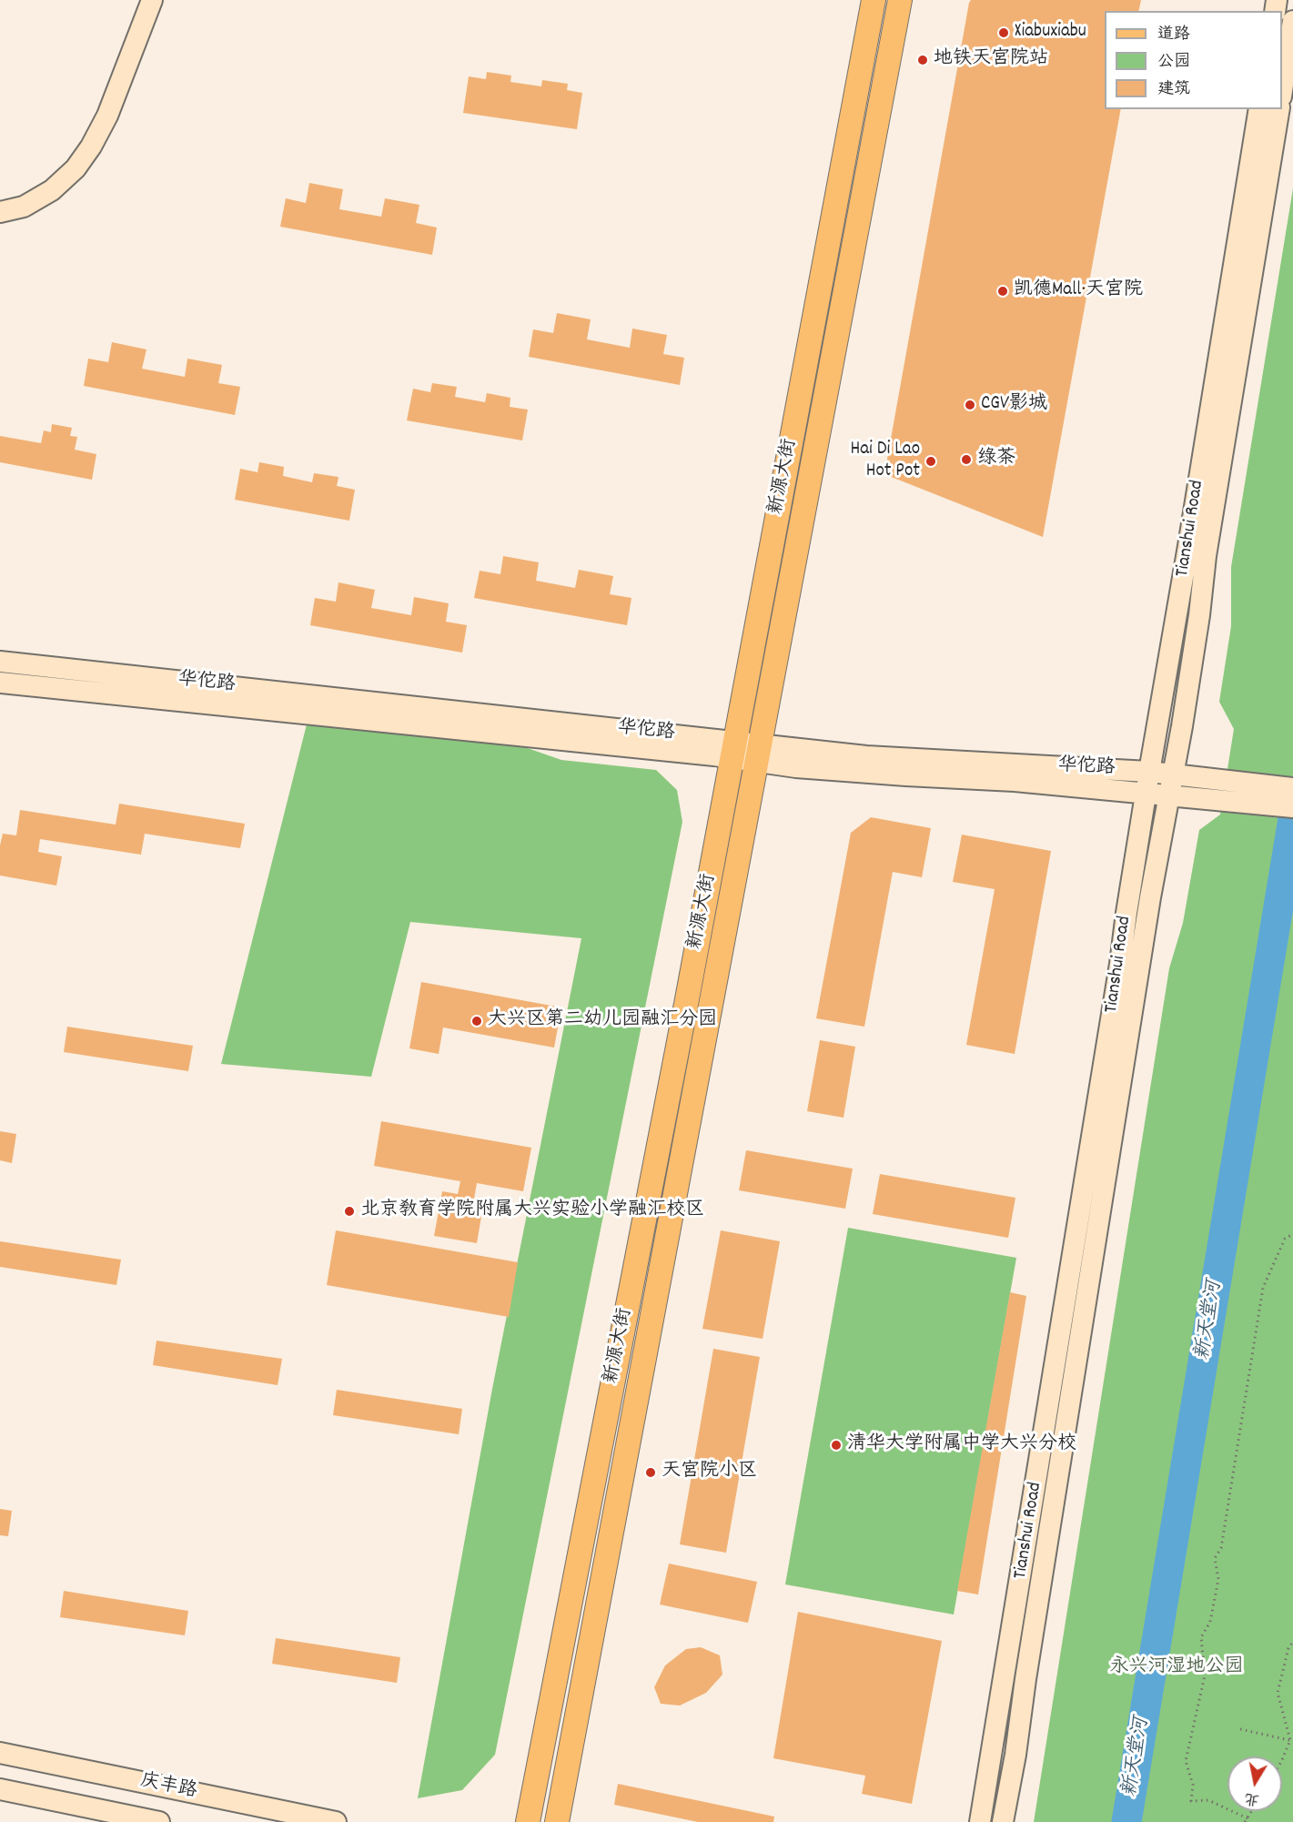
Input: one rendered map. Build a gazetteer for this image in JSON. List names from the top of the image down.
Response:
{
  "streets": {
    "main road": [
      "新源大街",
      "Tianshui Road",
      "华佗路",
      "庆丰路"
    ]
  },
  "crossings": [
    ["新源大街", "华佗路"],
    ["Tianshui Road", "华佗路"]
  ],
  "water": ["新天堂河"],
  "parks": ["永兴河湿地公园"],
  "places": [
    "Xiabuxiabu",
    "地铁天宫院站",
    "凯德Mall·天宫院",
    "CGV影城",
    "绿茶",
    "Hai Di Lao Hot Pot",
    "大兴区第二幼儿园融汇分园",
    "北京教育学院附属大兴实验小学融汇校区",
    "清华大学附属中学大兴分校",
    "天宫院小区"
  ],
  "legend": ["道路", "公园", "建筑"],
  "north": "bottom"
}
